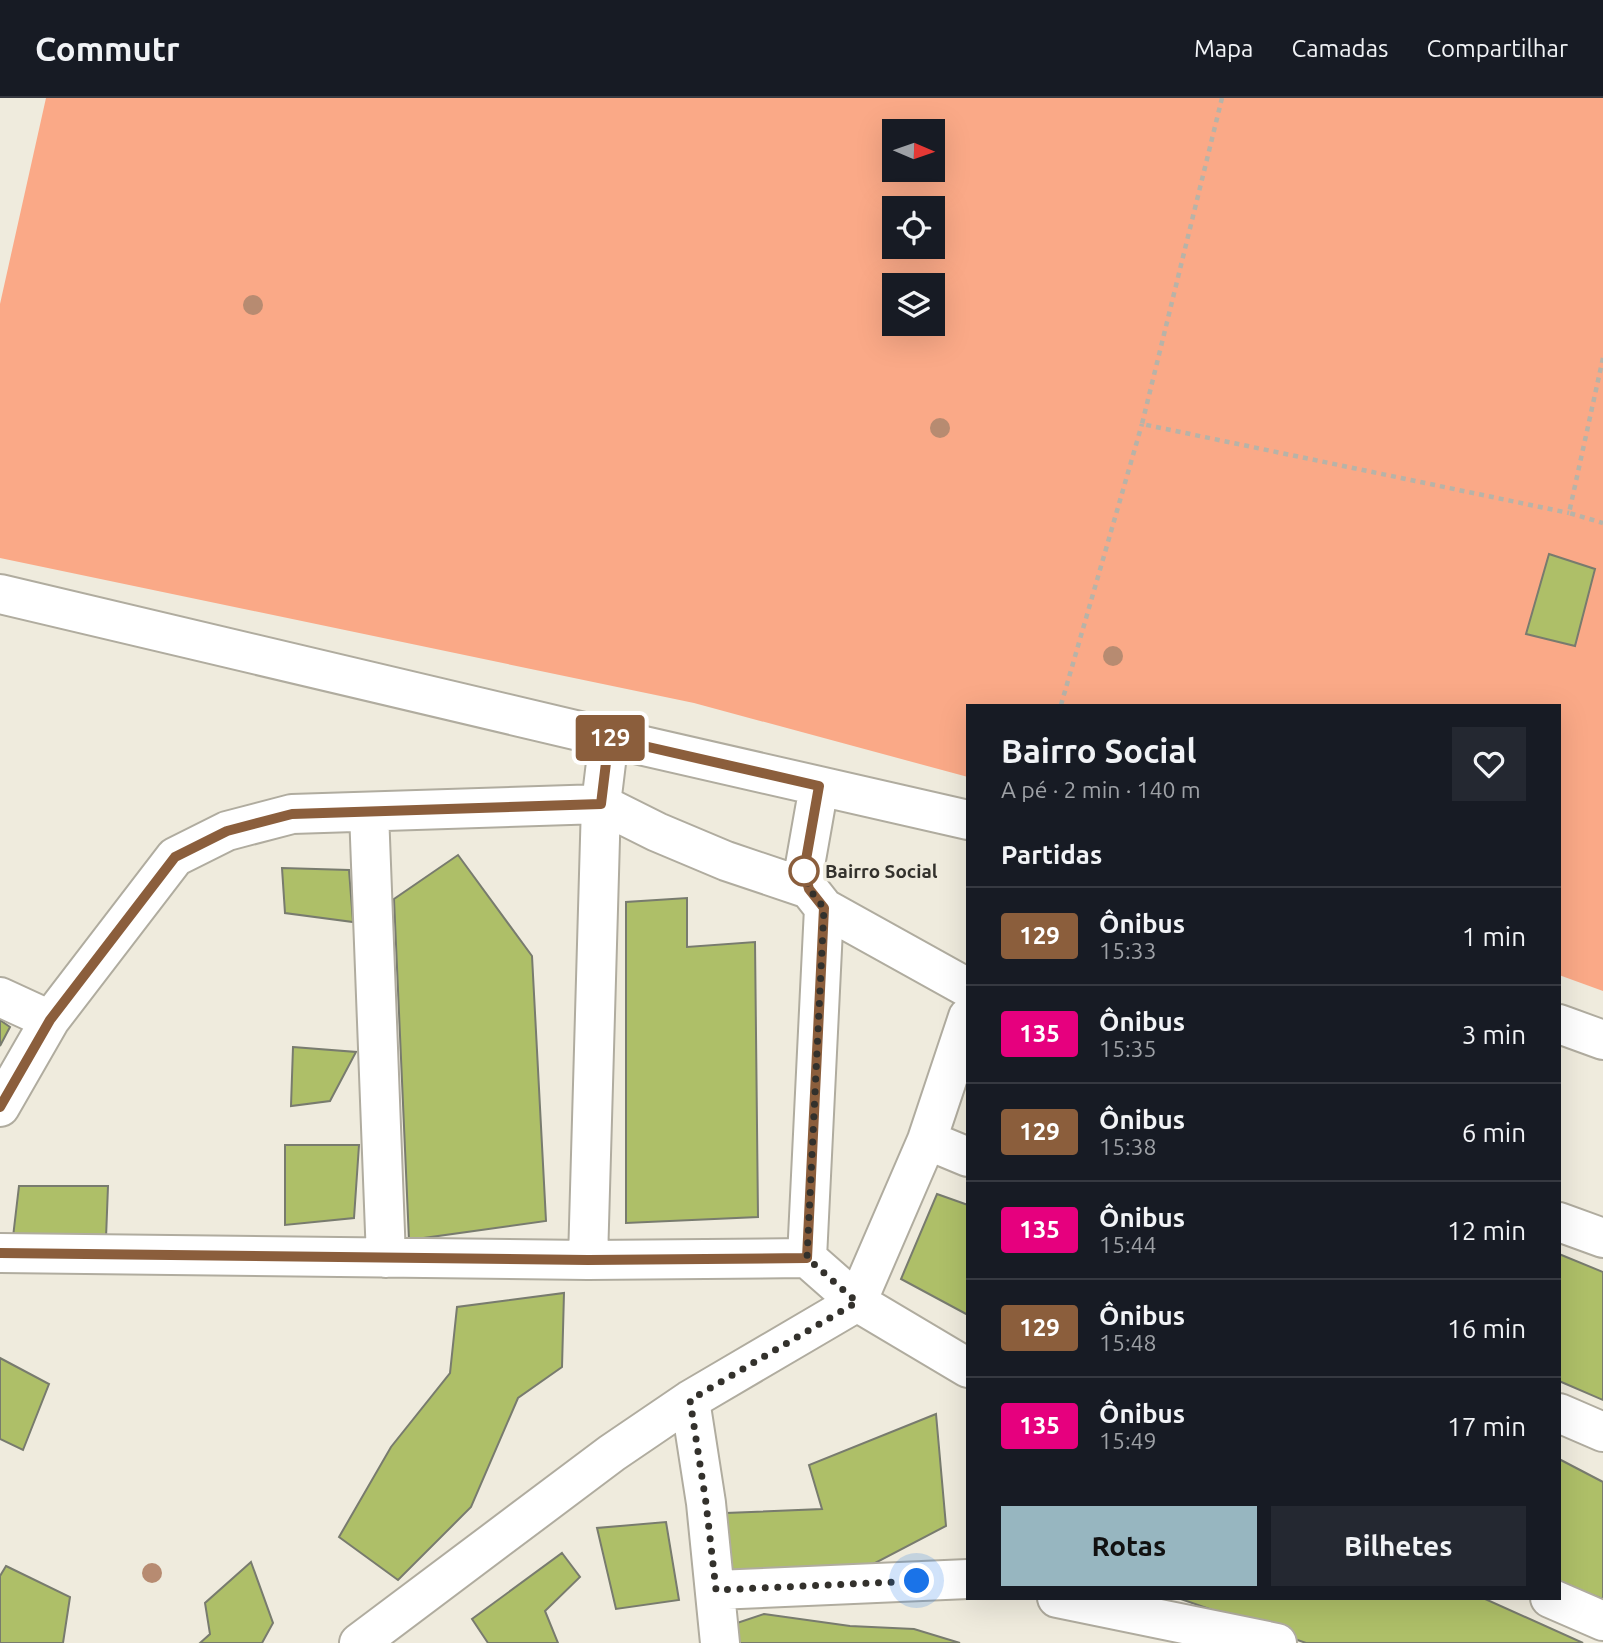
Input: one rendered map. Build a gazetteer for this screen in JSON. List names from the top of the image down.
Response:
{
  "places": ["Bairro Social"],
  "lines": ["bus line 129"],
  "north": "right",
  "page": {
    "header": "Commutr",
    "nav": ["Mapa", "Camadas", "Compartilhar"],
    "on_map": "129",
    "heading": [
      ["Bairro Social", "A pé · 2 min · 140 m"],
      "Partidas"
    ],
    "list": [
      {
        "mark": "129",
        "name": "Ônibus",
        "note": "15:33",
        "value": "1 min"
      },
      {
        "mark": "135",
        "name": "Ônibus",
        "note": "15:35",
        "value": "3 min"
      },
      {
        "mark": "129",
        "name": "Ônibus",
        "note": "15:38",
        "value": "6 min"
      },
      {
        "mark": "135",
        "name": "Ônibus",
        "note": "15:44",
        "value": "12 min"
      },
      {
        "mark": "129",
        "name": "Ônibus",
        "note": "15:48",
        "value": "16 min"
      },
      {
        "mark": "135",
        "name": "Ônibus",
        "note": "15:49",
        "value": "17 min"
      }
    ],
    "buttons": ["Rotas", "Bilhetes"]
  }
}
